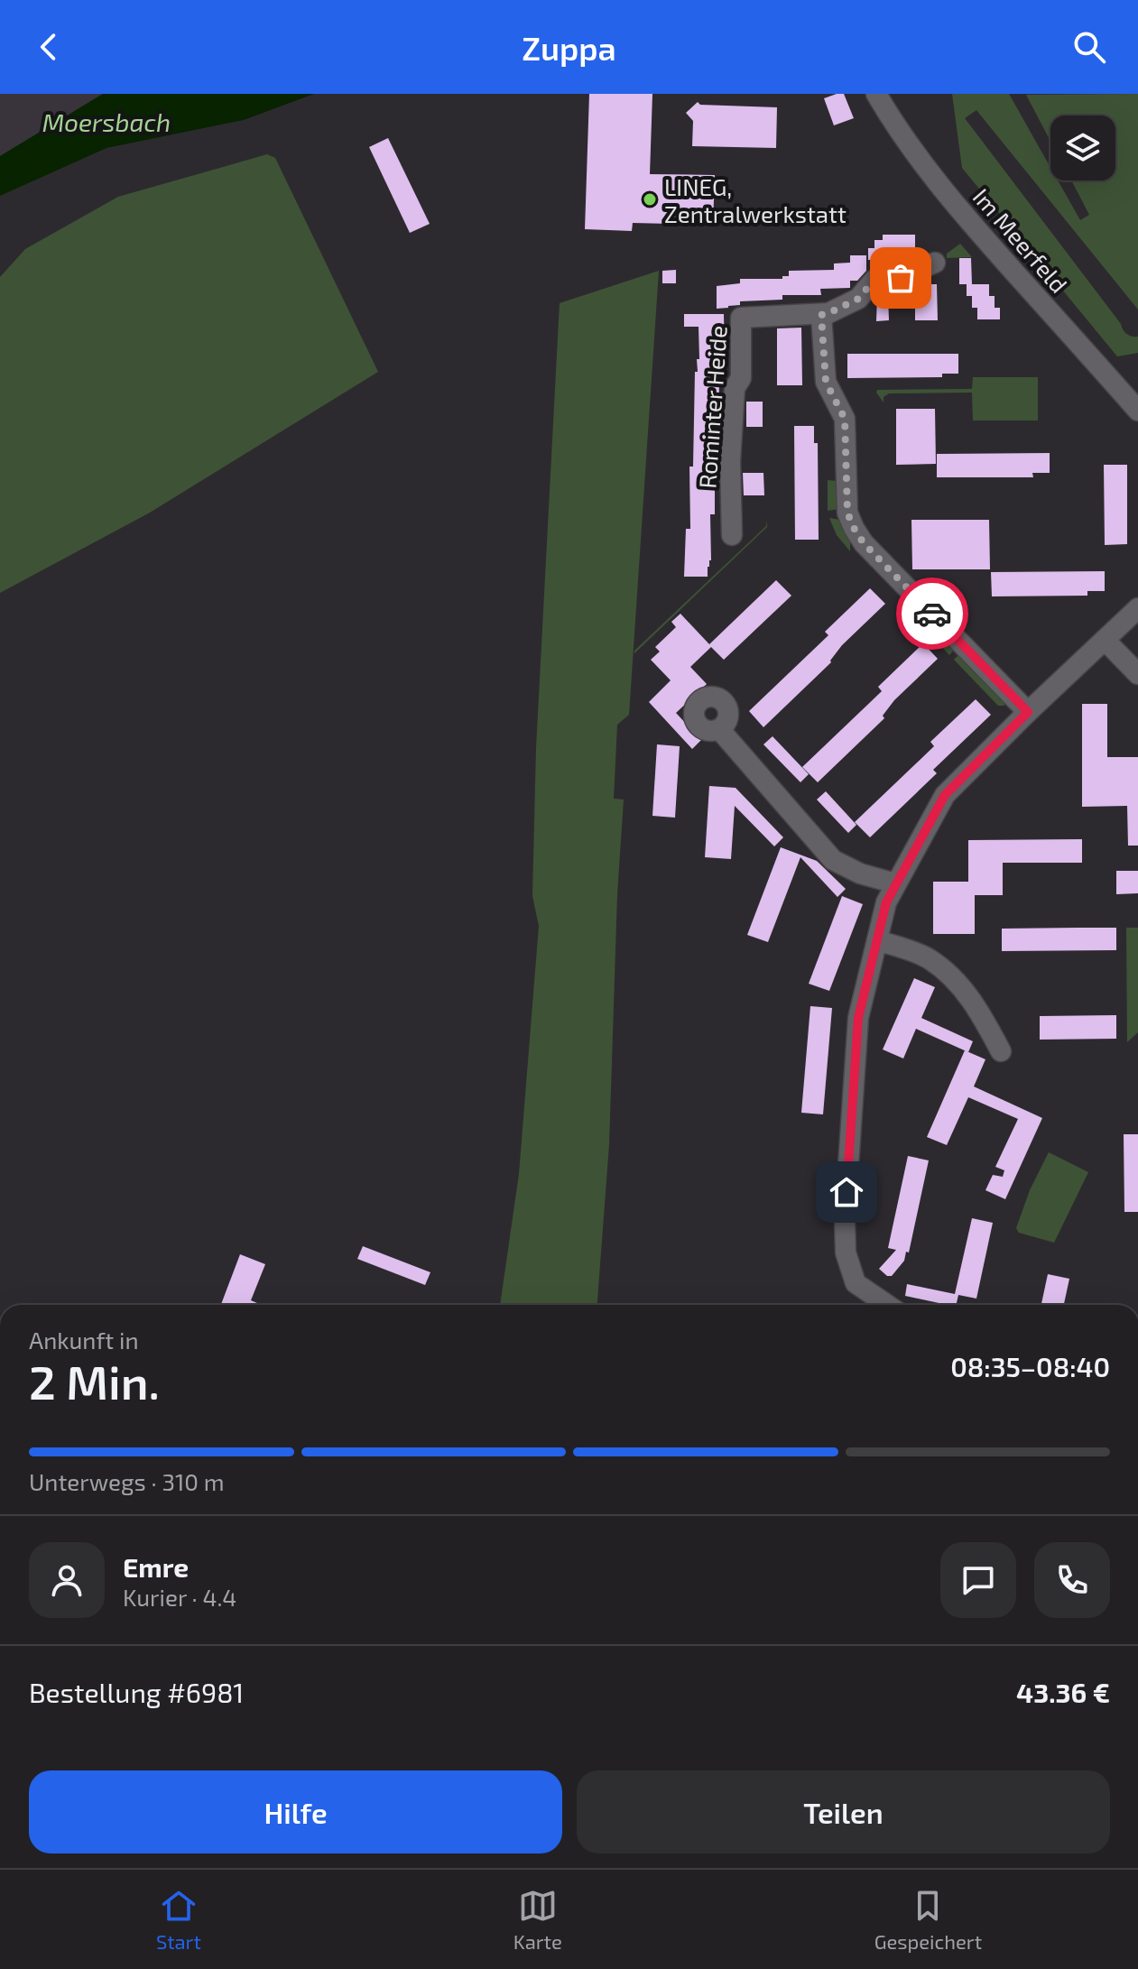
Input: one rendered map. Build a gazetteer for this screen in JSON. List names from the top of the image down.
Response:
{
  "streets": {
    "street": ["Im Meerfeld", "Rominter Heide"]
  },
  "water": ["Moersbach"],
  "places": ["LINEG, Zentralwerkstatt"],
  "page": {
    "header": "Zuppa",
    "heading": ["2 Min.", "Ankunft in", "08:35–08:40"],
    "panel": [
      "Emre",
      "Kurier · 4.4",
      "Bestellung #6981",
      "43.36 €"
    ],
    "bar": "Unterwegs · 310 m",
    "buttons": ["Hilfe", "Teilen"],
    "tabs": ["Start", "Karte", "Gespeichert"]
  }
}
